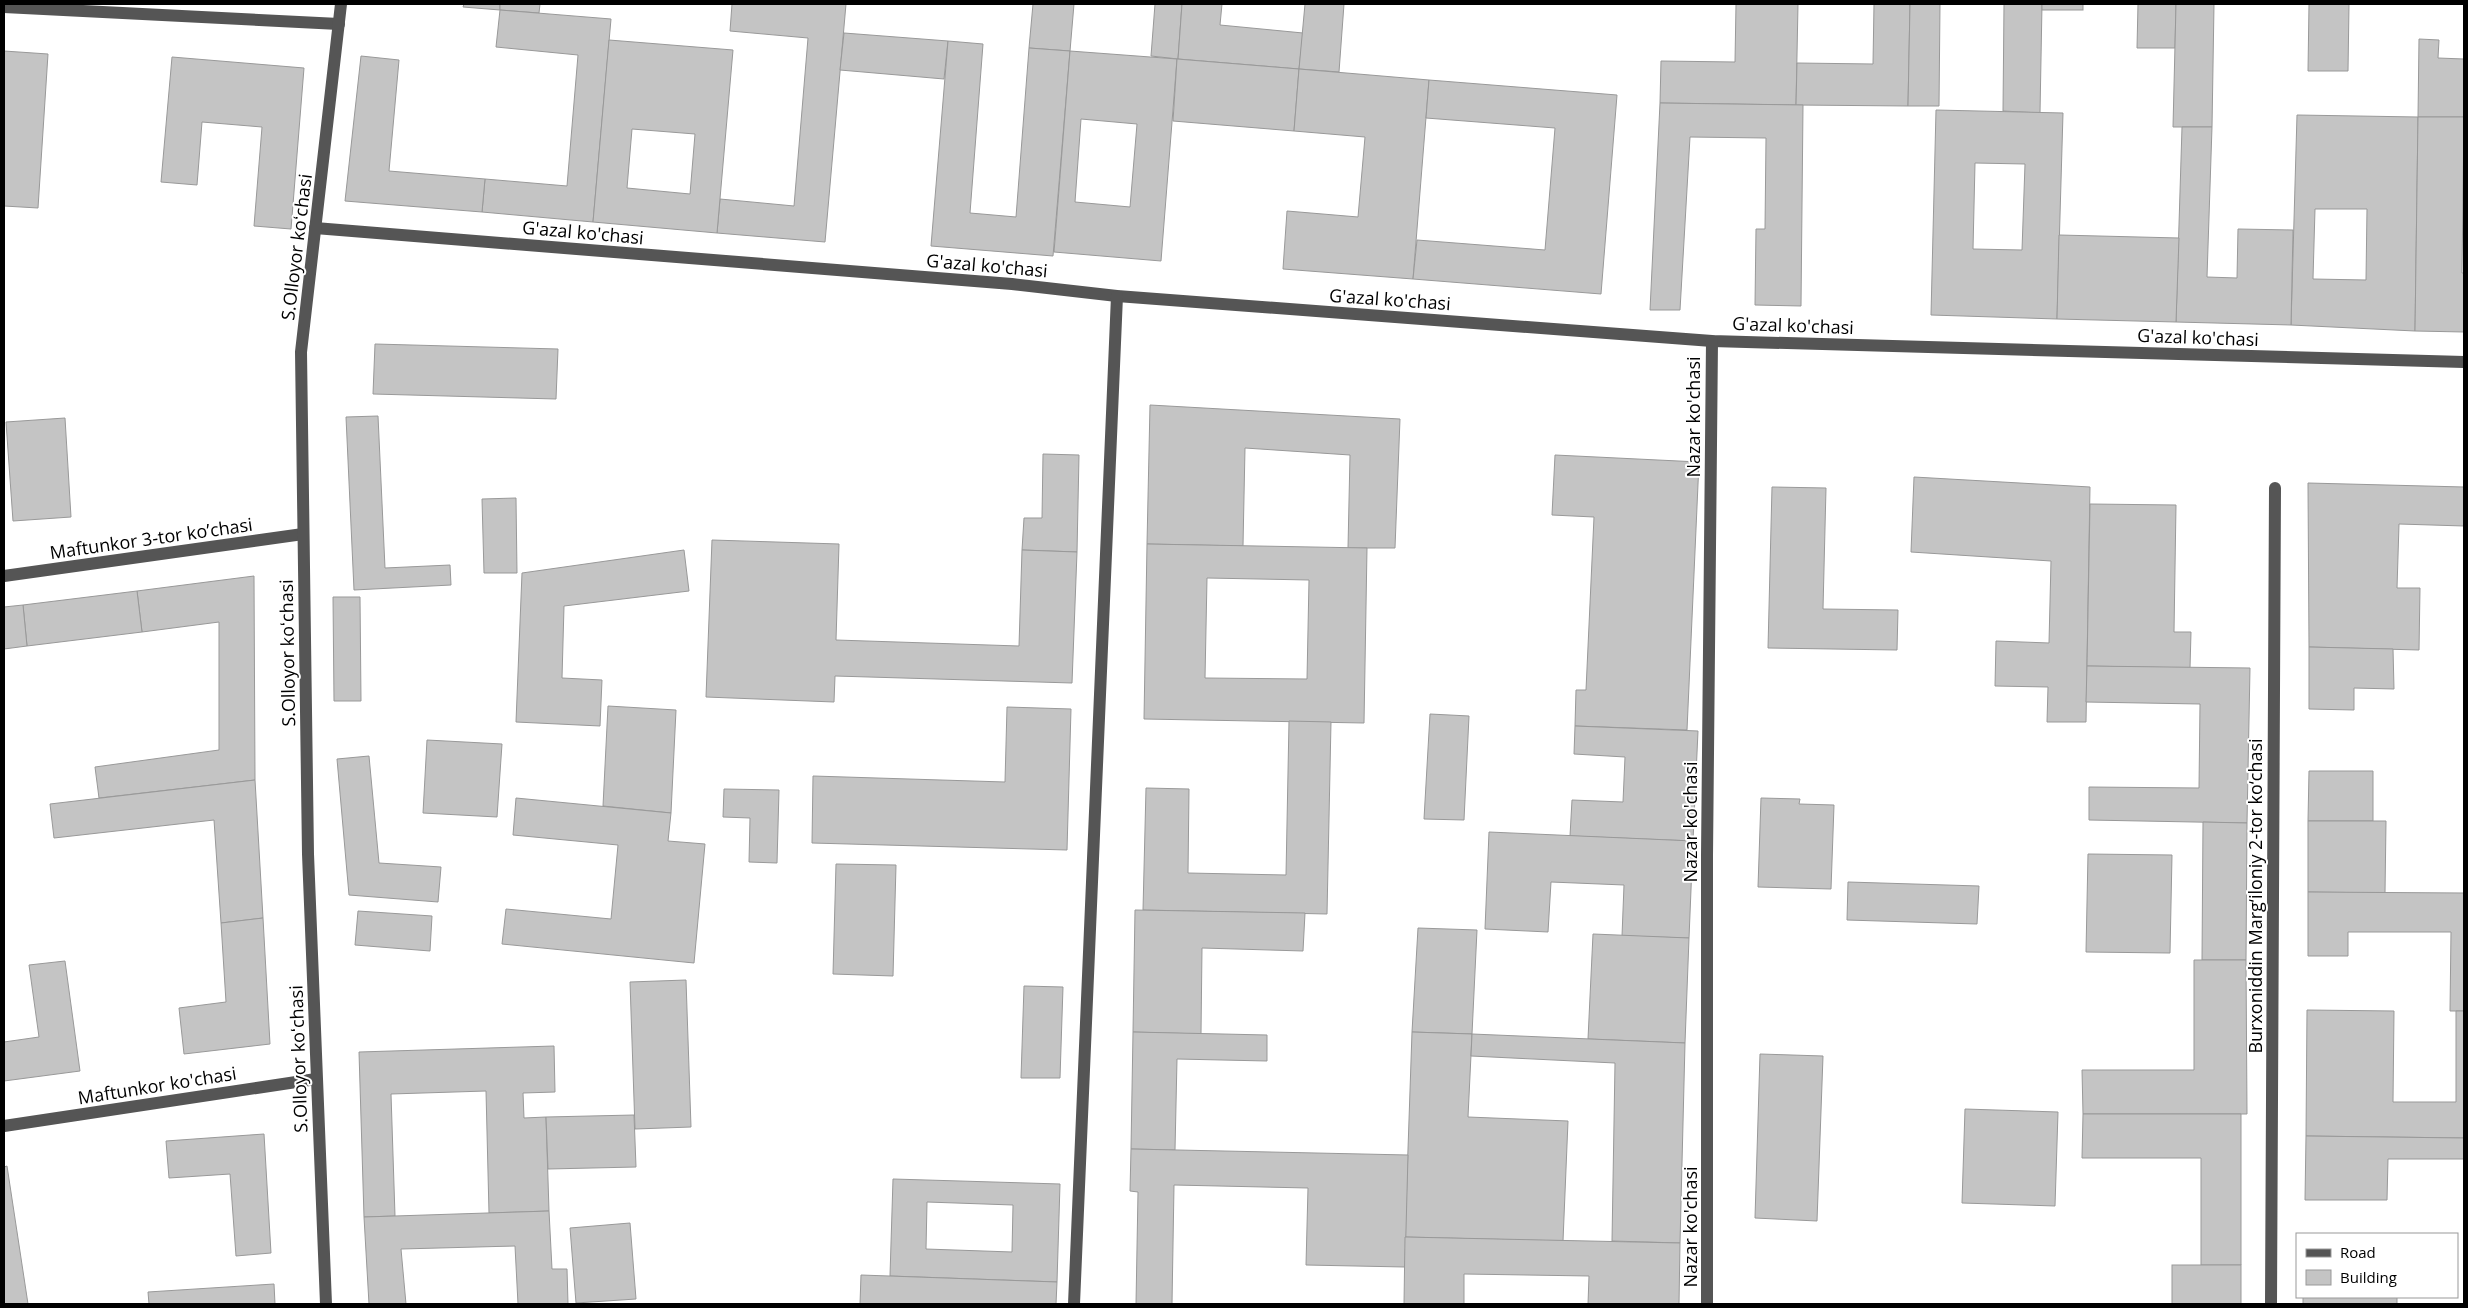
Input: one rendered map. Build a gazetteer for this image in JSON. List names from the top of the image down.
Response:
{
  "streets": {
    "street": [
      "G'azal ko'chasi",
      "S.Olloyor koʻchasi",
      "Nazar ko'chasi",
      "Maftunkor 3-tor koʼchasi",
      "Burxoniddin Marg‘iloniy 2-tor ko‘chasi",
      "Maftunkor ko'chasi"
    ]
  },
  "crossings": [
    ["G'azal ko'chasi", "S.Olloyor koʻchasi"],
    ["G'azal ko'chasi", "Nazar ko'chasi"],
    ["S.Olloyor koʻchasi", "Maftunkor 3-tor koʼchasi"],
    ["S.Olloyor koʻchasi", "Maftunkor ko'chasi"]
  ],
  "legend": ["Road", "Building"]
}
